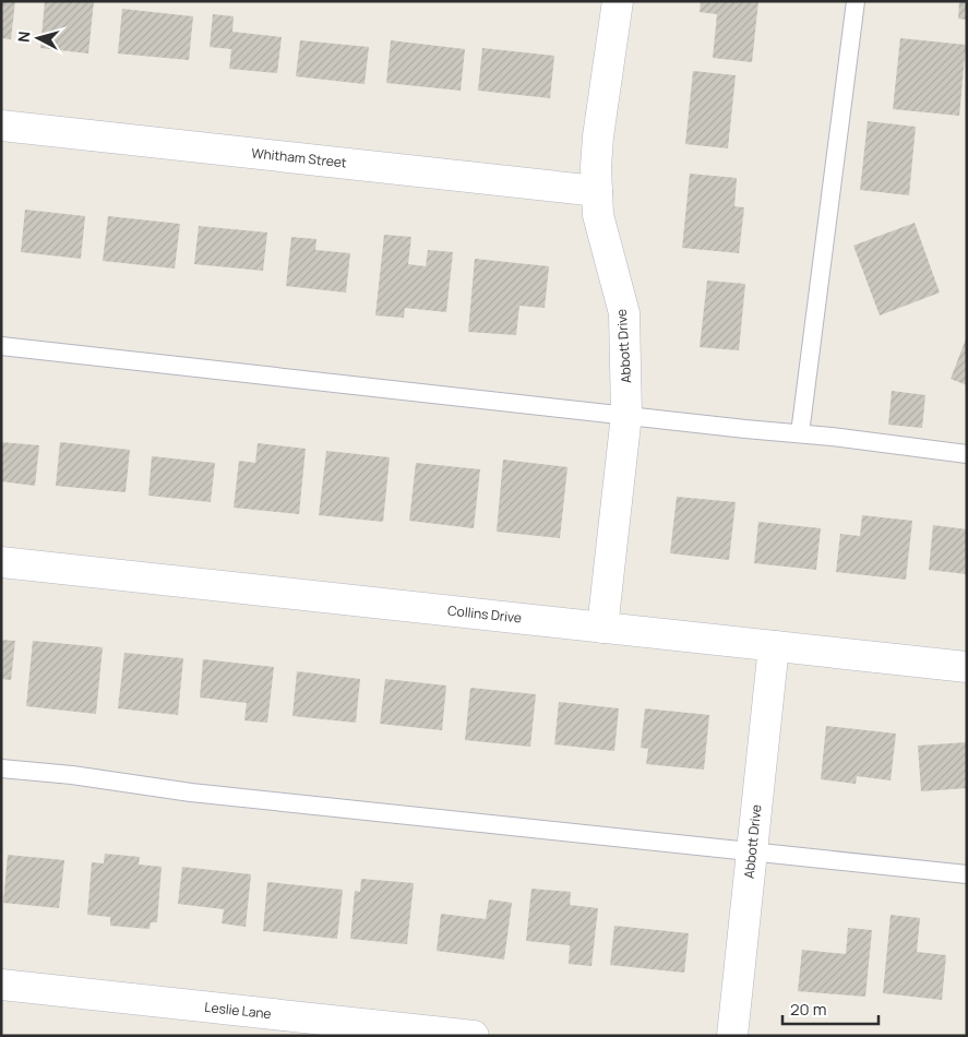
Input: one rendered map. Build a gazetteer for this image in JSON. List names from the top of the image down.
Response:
{
  "streets": {
    "street": [
      "Whitham Street",
      "Abbott Drive",
      "Collins Drive",
      "Leslie Lane"
    ]
  },
  "crossings": [
    ["Whitham Street", "Abbott Drive"],
    ["Abbott Drive", "Collins Drive"]
  ],
  "scale_bar": "20 m",
  "north": "left"
}
